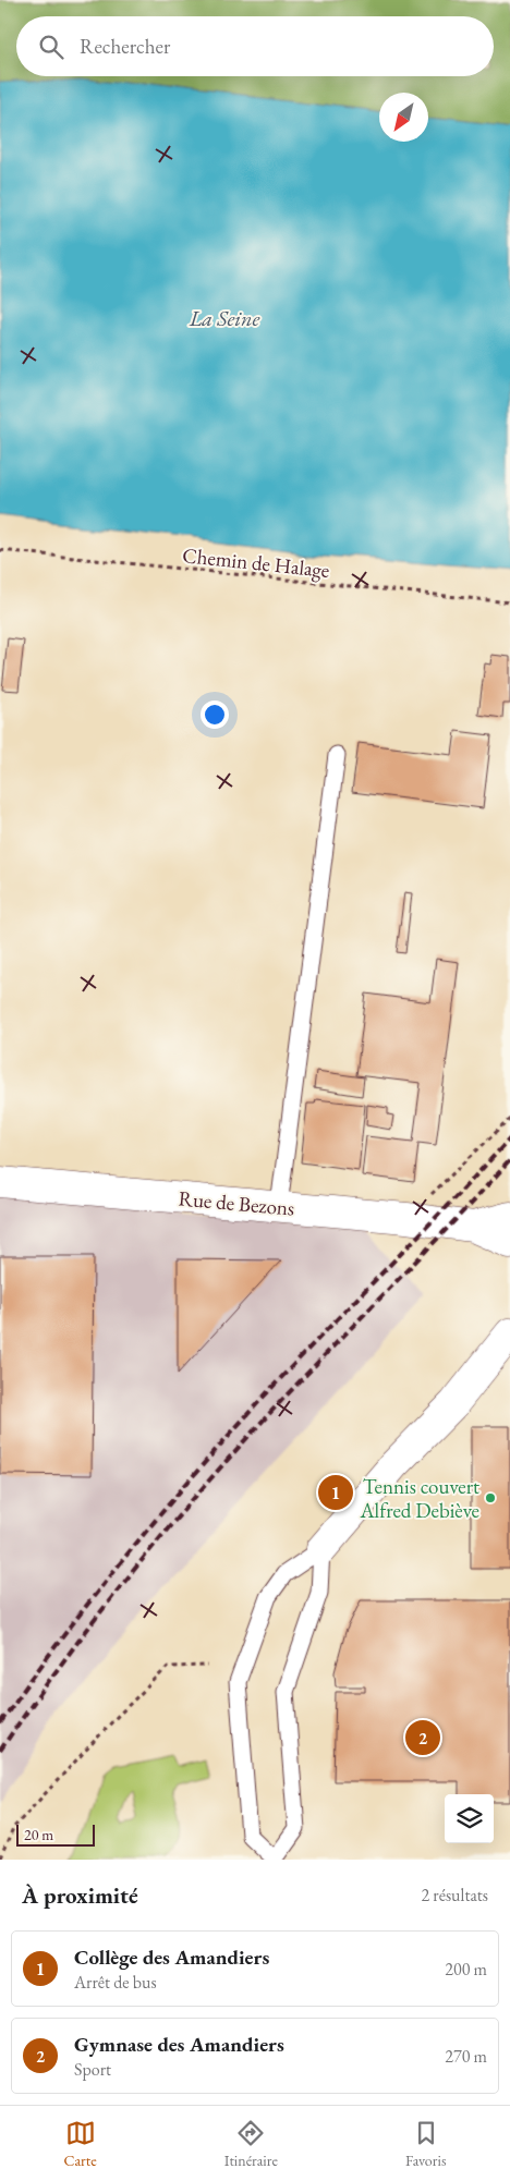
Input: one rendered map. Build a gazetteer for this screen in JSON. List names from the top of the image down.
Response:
{
  "streets": {
    "street": ["Rue de Bezons"],
    "path": ["Chemin de Halage"]
  },
  "water": ["La Seine"],
  "places": ["Tennis couvert Alfred Debiève"],
  "scale_bar": "20 m",
  "north": "bottom left",
  "page": {
    "search": "Rechercher",
    "pins": ["1", "2"],
    "scale": "20 m",
    "heading": ["À proximité", "2 résultats"],
    "list": [
      {
        "mark": "1",
        "name": "Collège des Amandiers",
        "note": "Arrêt de bus",
        "value": "200 m"
      },
      {
        "mark": "2",
        "name": "Gymnase des Amandiers",
        "note": "Sport",
        "value": "270 m"
      }
    ],
    "nav": ["Carte", "Itinéraire", "Favoris"]
  }
}
